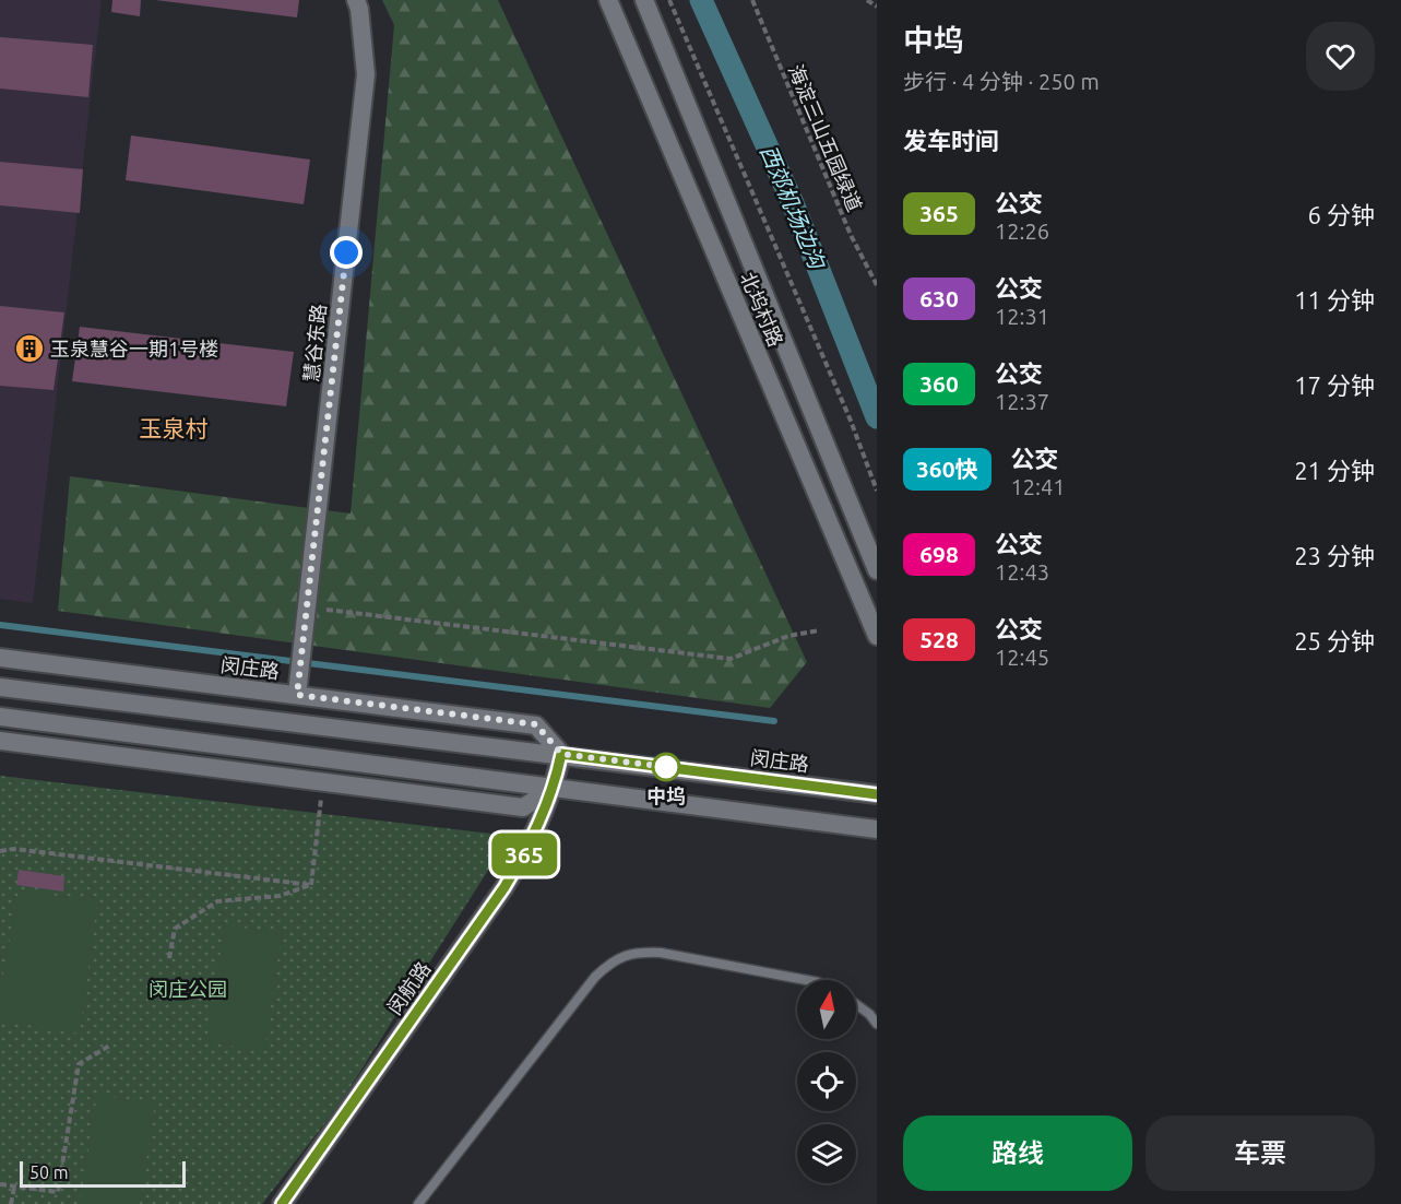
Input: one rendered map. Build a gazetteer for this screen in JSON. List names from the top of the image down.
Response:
{
  "streets": {
    "main road": [
      "北坞村路",
      "慧谷东路",
      "闵庄路",
      "闵航路"
    ],
    "path": ["海淀三山五园绿道"]
  },
  "crossings": [
    ["慧谷东路", "闵庄路"],
    ["闵庄路", "闵航路"]
  ],
  "districts": ["玉泉村"],
  "water": ["西郊机场边沟"],
  "parks": ["闵庄公园"],
  "places": {
    "building": ["玉泉慧谷一期1号楼"],
    "other": ["中坞"]
  },
  "lines": ["bus line 365"],
  "scale_bar": "50 m",
  "north": "top",
  "page": {
    "on_map": "365",
    "heading": [
      ["中坞", "步行 · 4 分钟 · 250 m"],
      "发车时间"
    ],
    "list": [
      {
        "mark": "365",
        "name": "公交",
        "note": "12:26",
        "value": "6 分钟"
      },
      {
        "mark": "630",
        "name": "公交",
        "note": "12:31",
        "value": "11 分钟"
      },
      {
        "mark": "360",
        "name": "公交",
        "note": "12:37",
        "value": "17 分钟"
      },
      {
        "mark": "360快",
        "name": "公交",
        "note": "12:41",
        "value": "21 分钟"
      },
      {
        "mark": "698",
        "name": "公交",
        "note": "12:43",
        "value": "23 分钟"
      },
      {
        "mark": "528",
        "name": "公交",
        "note": "12:45",
        "value": "25 分钟"
      }
    ],
    "buttons": ["路线", "车票"],
    "scale": "50 m"
  }
}
